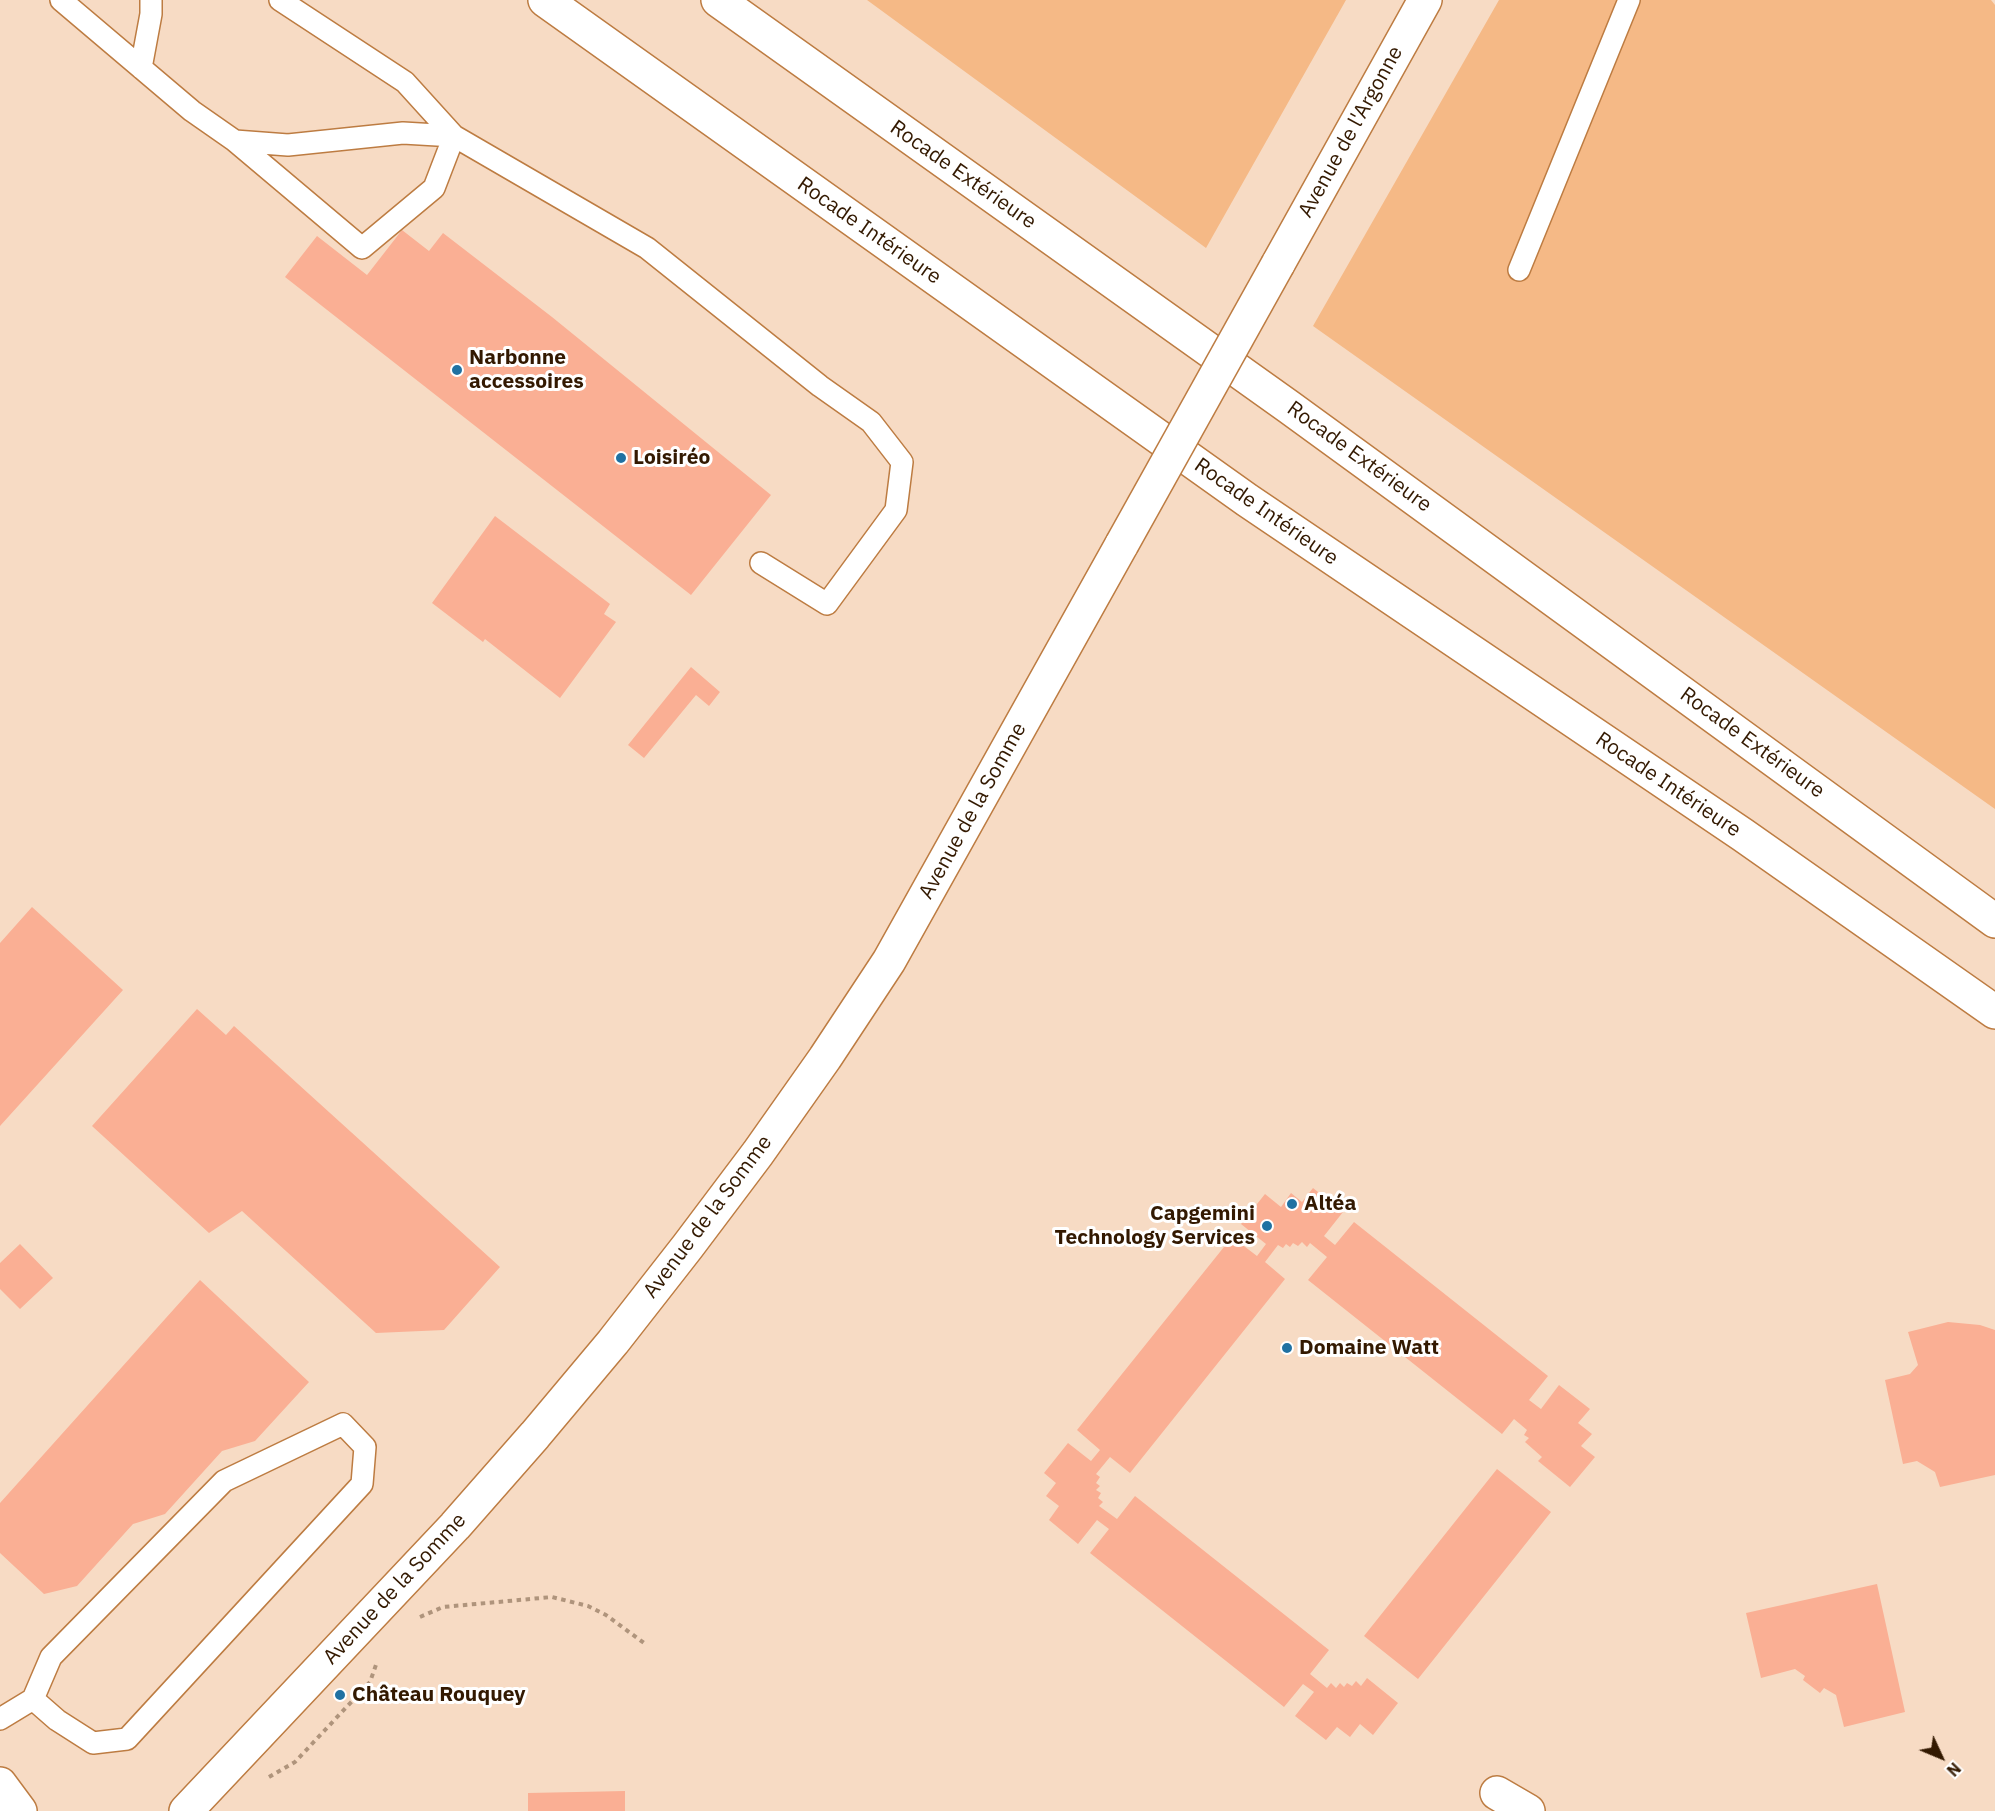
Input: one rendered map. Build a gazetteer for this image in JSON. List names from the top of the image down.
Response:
{
  "streets": {
    "main road": [
      "Avenue de l'Argonne",
      "Rocade Extérieure",
      "Rocade Intérieure",
      "Avenue de la Somme"
    ]
  },
  "crossings": [
    ["Avenue de l'Argonne", "Avenue de la Somme"]
  ],
  "places": [
    "Narbonne accessoires",
    "Loisiréo",
    "Altéa",
    "Capgemini Technology Services",
    "Domaine Watt",
    "Château Rouquey"
  ],
  "north": "bottom right"
}
